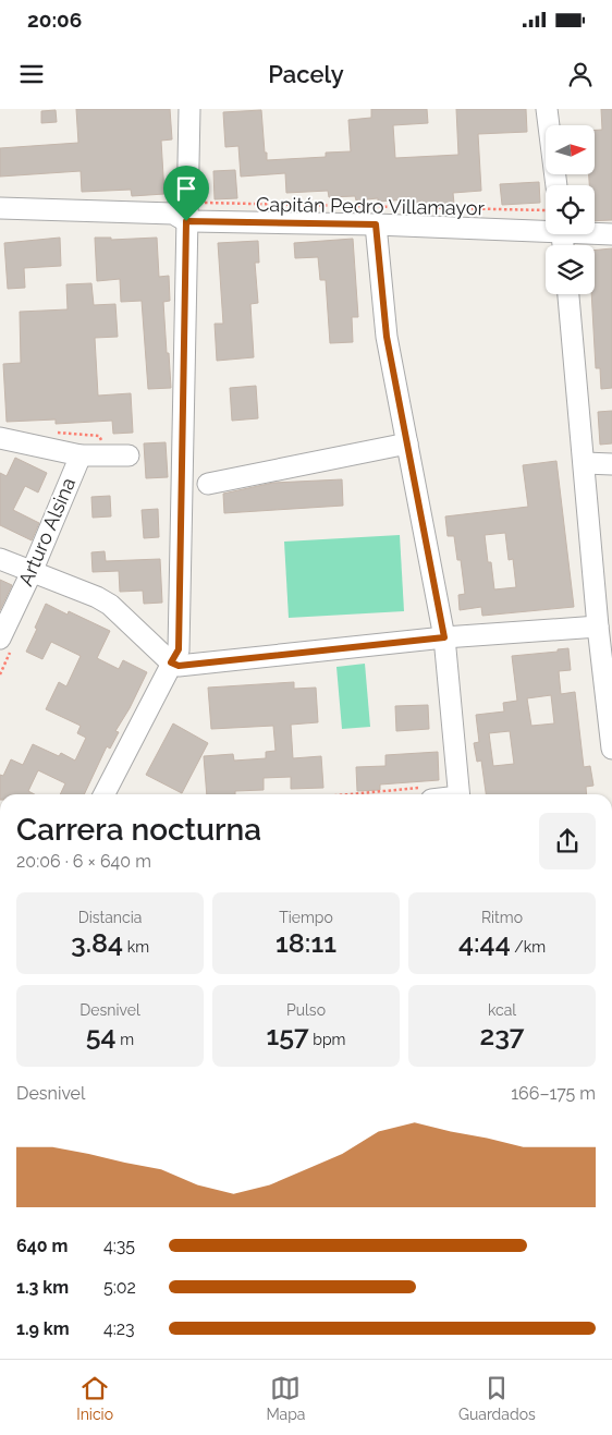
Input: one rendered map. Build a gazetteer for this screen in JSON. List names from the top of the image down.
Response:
{
  "streets": {
    "street": ["Capitán Pedro Villamayor", "Arturo Alsina"]
  },
  "north": "right",
  "page": {
    "status": "20:06",
    "header": "Pacely",
    "heading": ["Carrera nocturna", "20:06 · 6 × 640 m"],
    "stats": [
      ["Distancia", "3.84 km"],
      ["Tiempo", "18:11"],
      ["Ritmo", "4:44 /km"],
      ["Desnivel", "54 m"],
      ["Pulso", "157 bpm"],
      ["kcal", "237"]
    ],
    "chart": ["Desnivel", "166–175 m"],
    "list": [
      {
        "name": "640 m",
        "note": "4:35"
      },
      {
        "name": "1.3 km",
        "note": "5:02"
      },
      {
        "name": "1.9 km",
        "note": "4:23"
      }
    ],
    "tabs": ["Inicio", "Mapa", "Guardados"]
  }
}
